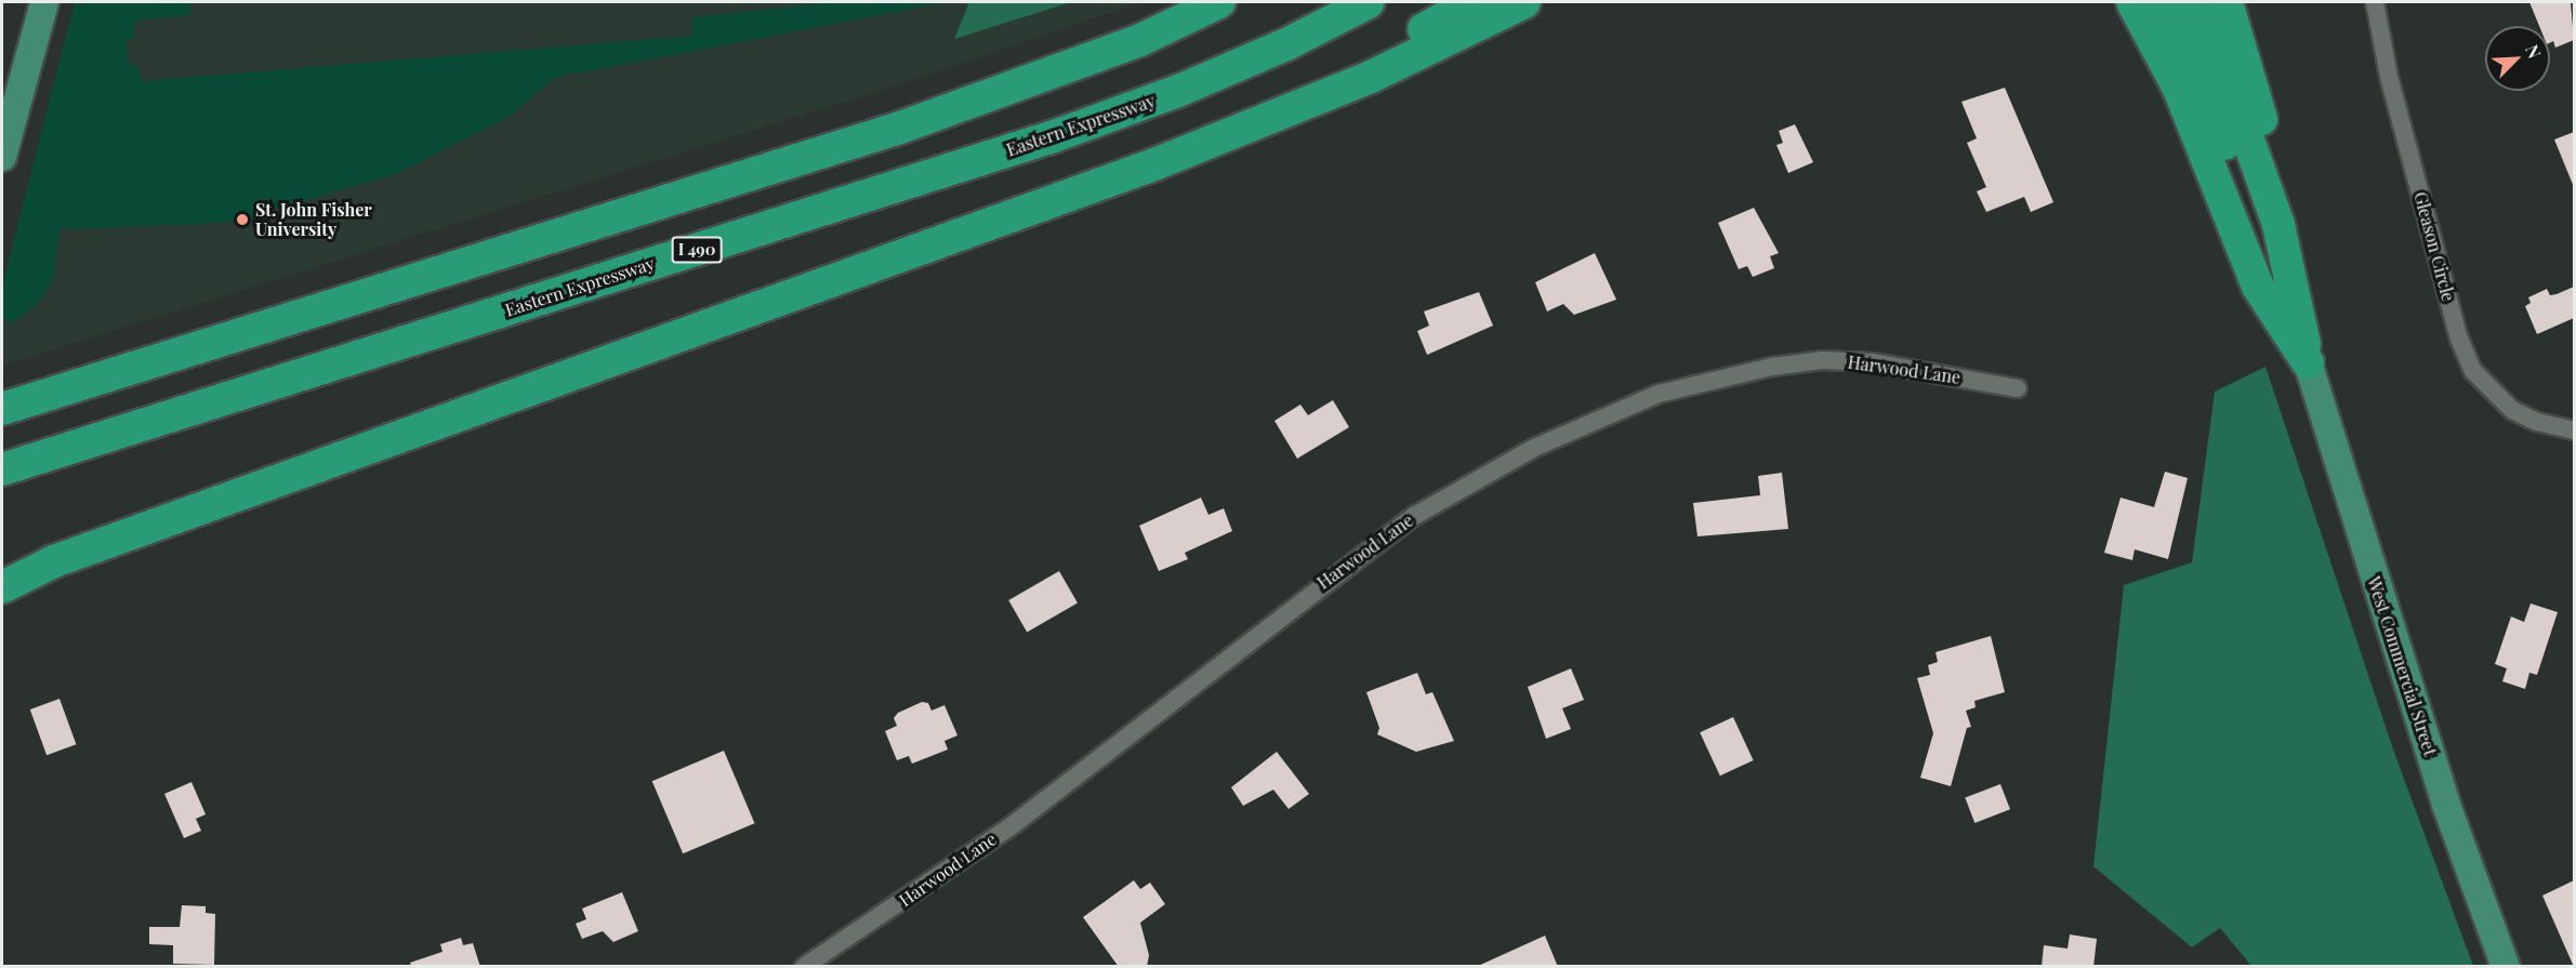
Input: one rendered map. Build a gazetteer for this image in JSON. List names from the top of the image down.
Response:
{
  "streets": {
    "highway": ["Eastern Expressway", "I 490"],
    "main road": ["West Commercial Street"],
    "street": ["Gleason Circle", "Harwood Lane"]
  },
  "places": ["St. John Fisher University"],
  "north": "top right"
}
